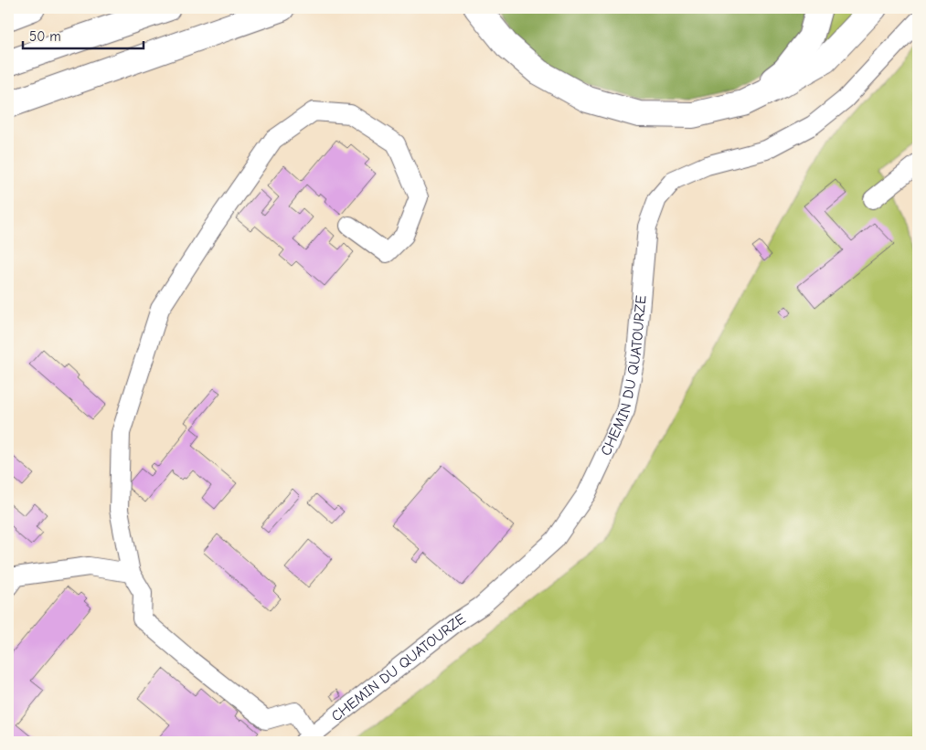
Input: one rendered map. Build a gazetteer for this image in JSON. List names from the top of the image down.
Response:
{
  "streets": {
    "street": ["CHEMIN DU QUATOURZE"]
  },
  "scale_bar": "50 m"
}
